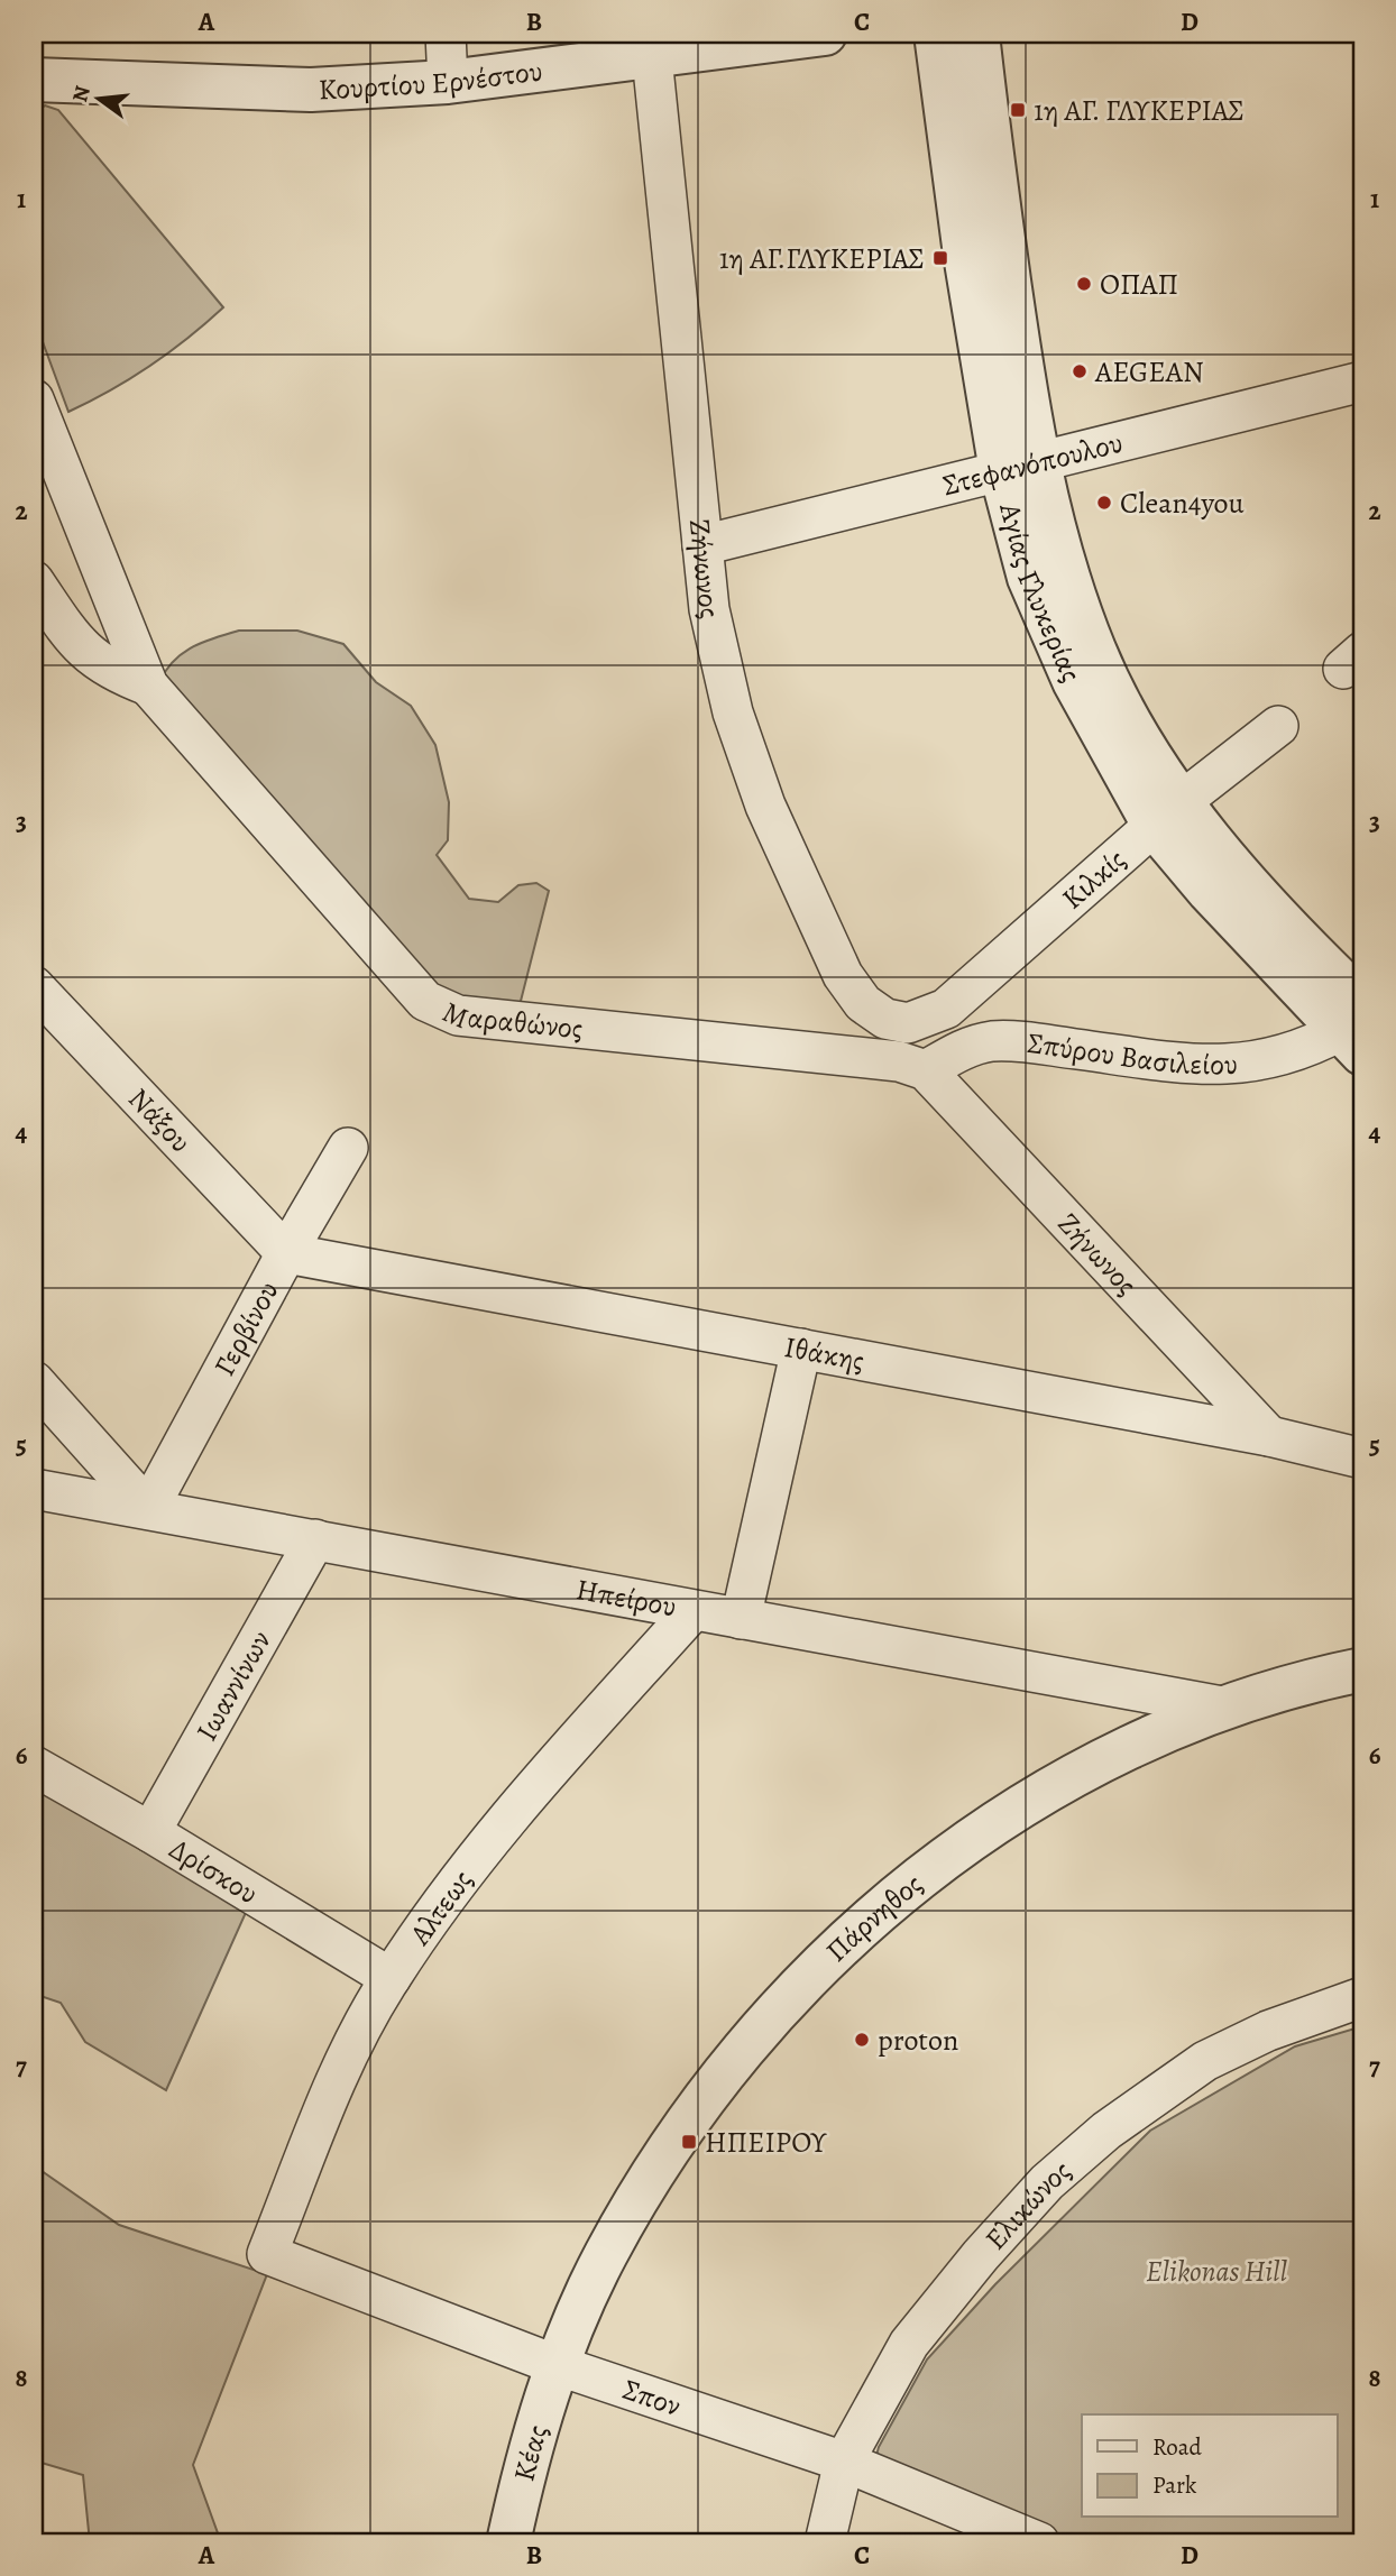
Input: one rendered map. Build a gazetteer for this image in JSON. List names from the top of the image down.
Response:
{
  "streets": {
    "street": [
      "Κουρτίου Ερνέστου",
      "Στεφανόπουλου",
      "Ζήνωνος",
      "Αγίας Γλυκερίας",
      "Κιλκίς",
      "Μαραθώνος",
      "Σπύρου Βασιλείου",
      "Νάξου",
      "Γερβίνου",
      "Ιθάκης",
      "Ηπείρου",
      "Ιωαννίνων",
      "Δρίσκου",
      "Αλτεως",
      "Πάρνηθος",
      "Ελικώνος",
      "Σπον",
      "Κέας"
    ]
  },
  "crossings": [
    ["Κουρτίου Ερνέστου", "Ζήνωνος"],
    ["Στεφανόπουλου", "Ζήνωνος"],
    ["Στεφανόπουλου", "Αγίας Γλυκερίας"],
    ["Ζήνωνος", "Κιλκίς"],
    ["Ζήνωνος", "Μαραθώνος"],
    ["Ζήνωνος", "Σπύρου Βασιλείου"],
    ["Ζήνωνος", "Ιθάκης"],
    ["Αγίας Γλυκερίας", "Κιλκίς"],
    ["Αγίας Γλυκερίας", "Σπύρου Βασιλείου"],
    ["Μαραθώνος", "Σπύρου Βασιλείου"],
    ["Νάξου", "Γερβίνου"],
    ["Νάξου", "Ιθάκης"],
    ["Γερβίνου", "Ιθάκης"],
    ["Γερβίνου", "Ηπείρου"],
    ["Ηπείρου", "Ιωαννίνων"],
    ["Ηπείρου", "Αλτεως"],
    ["Ηπείρου", "Πάρνηθος"],
    ["Ιωαννίνων", "Δρίσκου"],
    ["Δρίσκου", "Αλτεως"],
    ["Αλτεως", "Σπον"],
    ["Πάρνηθος", "Σπον"],
    ["Πάρνηθος", "Κέας"],
    ["Ελικώνος", "Σπον"],
    ["Σπον", "Κέας"]
  ],
  "parks": ["Elikonas Hill"],
  "places": {
    "transit": ["1η ΑΓ. ΓΛΥΚΕΡΙΑΣ", "1η ΑΓ.ΓΛΥΚΕΡΙΑΣ", "ΗΠΕΙΡΟΥ"],
    "other": [
      "ΟΠΑΠ",
      "AEGEAN",
      "Clean4you",
      "proton"
    ]
  },
  "legend": ["Road", "Park"],
  "north": "left",
  "grid": {
    "columns": [
      "A",
      "B",
      "C",
      "D"
    ],
    "rows": [
      "1",
      "2",
      "3",
      "4",
      "5",
      "6",
      "7",
      "8"
    ]
  }
}
